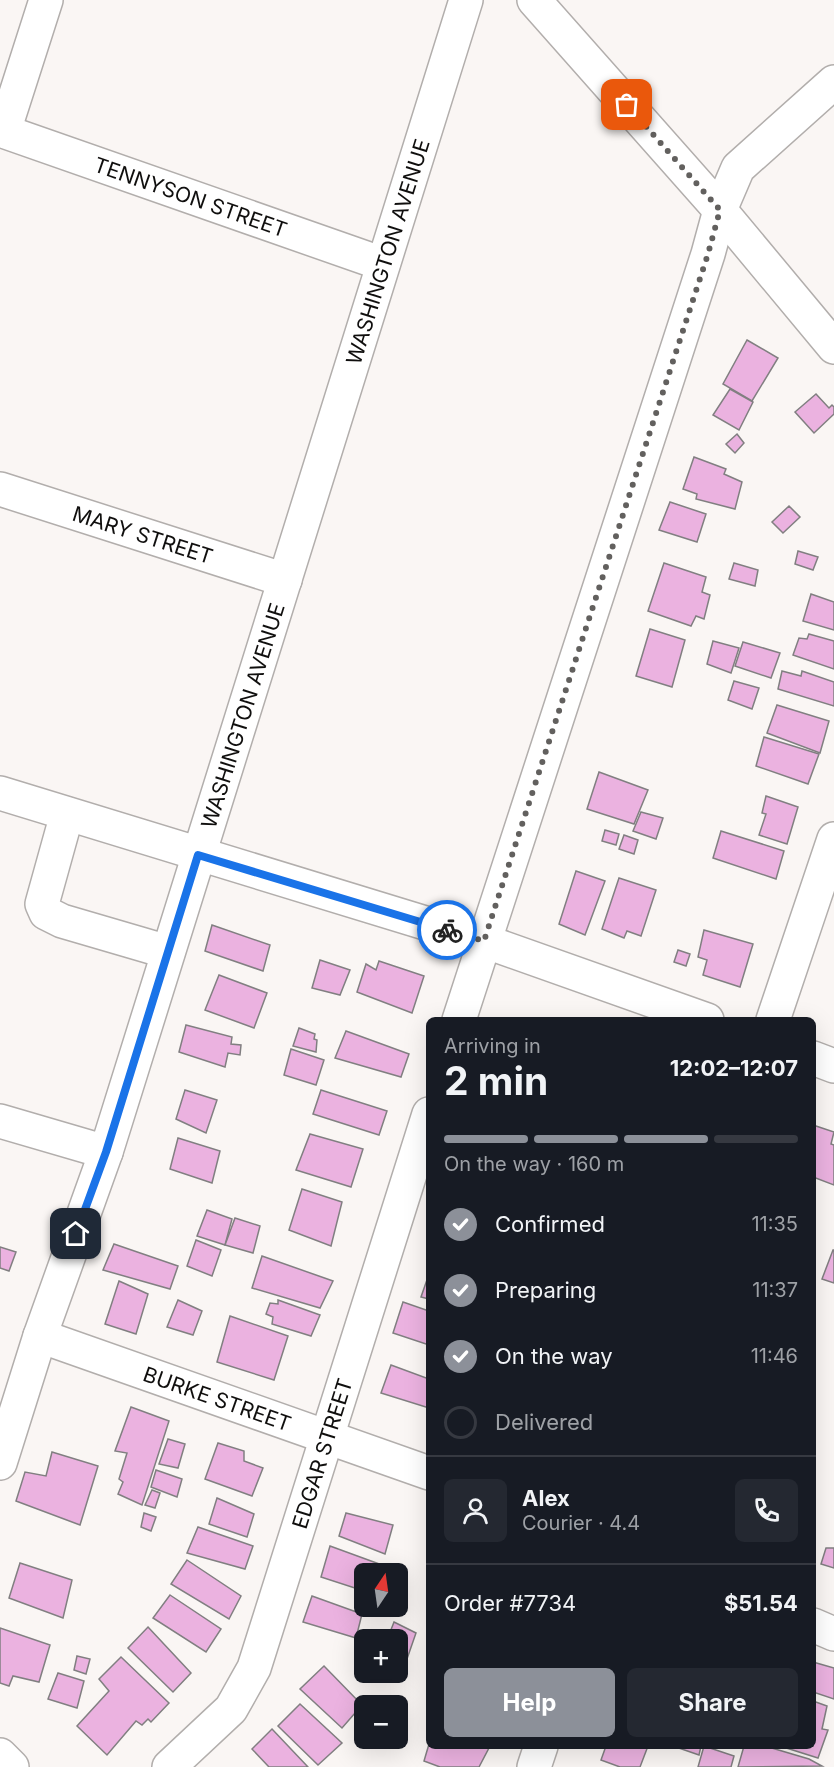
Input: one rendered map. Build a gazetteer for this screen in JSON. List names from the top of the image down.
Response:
{
  "streets": {
    "street": [
      "TENNYSON STREET",
      "WASHINGTON AVENUE",
      "MARY STREET",
      "BURKE STREET",
      "EDGAR STREET"
    ]
  },
  "crossings": [
    ["TENNYSON STREET", "WASHINGTON AVENUE"],
    ["WASHINGTON AVENUE", "MARY STREET"],
    ["WASHINGTON AVENUE", "BURKE STREET"],
    ["BURKE STREET", "EDGAR STREET"]
  ],
  "north": "top",
  "page": {
    "heading": ["2 min", "Arriving in", "12:02–12:07"],
    "panel": [
      "Alex",
      "Courier · 4.4",
      "Order #7734",
      "$51.54"
    ],
    "bar": "On the way · 160 m",
    "list": [
      ["Confirmed", "11:35"],
      ["Preparing", "11:37"],
      ["On the way", "11:46"],
      "Delivered"
    ],
    "map_buttons": ["+", "−"],
    "buttons": ["Help", "Share"]
  }
}
